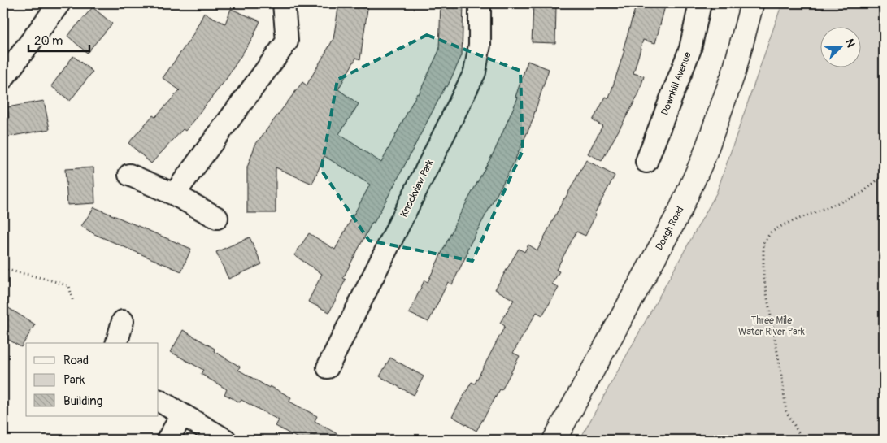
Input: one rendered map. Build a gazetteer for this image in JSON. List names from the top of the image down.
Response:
{
  "streets": {
    "main road": ["Doagh Road"],
    "street": ["Downhill Avenue", "Knockview Park"]
  },
  "parks": ["Three Mile Water River Park"],
  "legend": ["Road", "Park", "Building"],
  "scale_bar": "20 m",
  "north": "top right"
}
